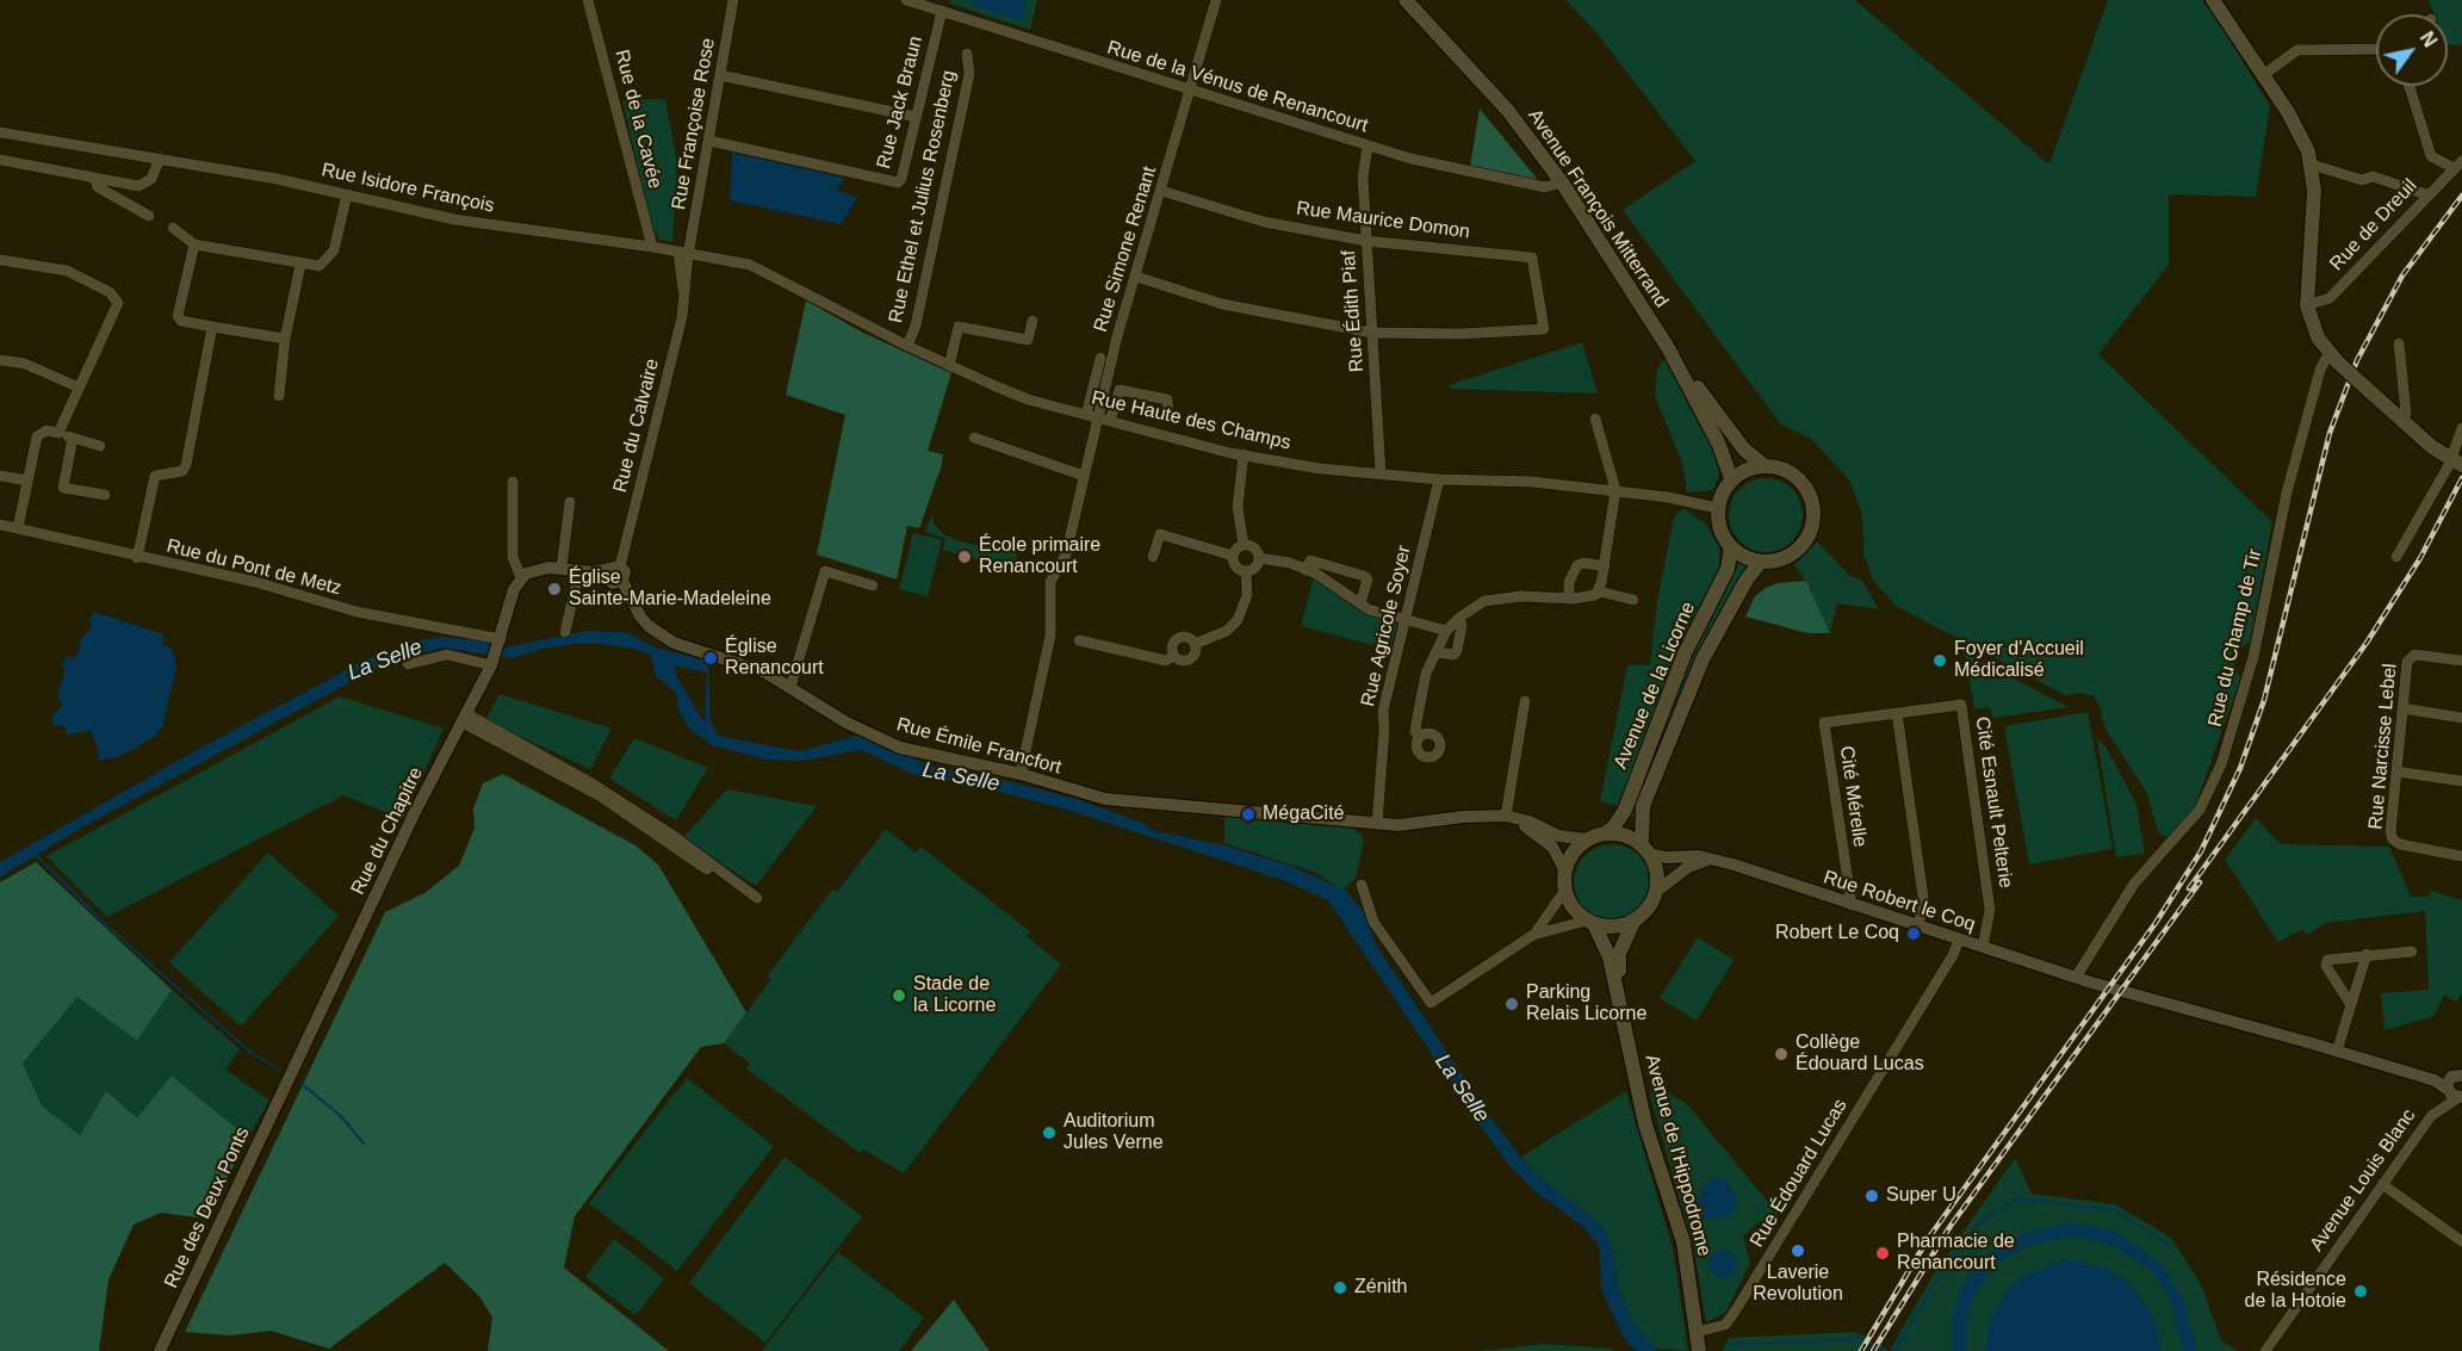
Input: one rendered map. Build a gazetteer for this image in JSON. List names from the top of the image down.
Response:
{
  "streets": {
    "main road": ["Avenue François Mitterrand", "Avenue de la Licorne", "Avenue de l'Hippodrome"],
    "street": [
      "Rue de la Vénus de Renancourt",
      "Rue Jack Braun",
      "Rue de la Cavée",
      "Rue Françoise Rose",
      "Rue Isidore François",
      "Rue Ethel et Julius Rosenberg",
      "Rue Maurice Domon",
      "Rue de Dreuil",
      "Rue Simone Renant",
      "Rue Édith Piaf",
      "Rue Haute des Champs",
      "Rue du Calvaire",
      "Rue du Pont de Metz",
      "Rue Agricole Soyer",
      "Rue du Champ de Tir",
      "Rue Émile Francfort",
      "Rue Narcisse Lebel",
      "Cité Mérelle",
      "Cité Esnault Pelterie",
      "Rue du Chapitre",
      "Rue Robert le Coq",
      "Rue Édouard Lucas",
      "Avenue Louis Blanc",
      "Rue des Deux Ponts"
    ]
  },
  "crossings": [
    ["Rue de la Vénus de Renancourt", "Rue Jack Braun"],
    ["Rue de la Vénus de Renancourt", "Avenue François Mitterrand"],
    ["Rue de la Vénus de Renancourt", "Rue Simone Renant"],
    ["Rue de la Vénus de Renancourt", "Rue Édith Piaf"],
    ["Rue Jack Braun", "Rue Françoise Rose"],
    ["Rue de la Cavée", "Rue Isidore François"],
    ["Rue Françoise Rose", "Rue Isidore François"],
    ["Rue Françoise Rose", "Rue Haute des Champs"],
    ["Rue Françoise Rose", "Rue du Calvaire"],
    ["Rue Isidore François", "Rue Haute des Champs"],
    ["Rue Isidore François", "Rue du Calvaire"],
    ["Rue Ethel et Julius Rosenberg", "Rue Haute des Champs"],
    ["Avenue François Mitterrand", "Rue Haute des Champs"],
    ["Avenue François Mitterrand", "Avenue de la Licorne"],
    ["Rue Maurice Domon", "Rue Simone Renant"],
    ["Rue Maurice Domon", "Rue Édith Piaf"],
    ["Rue Simone Renant", "Rue Haute des Champs"],
    ["Rue Édith Piaf", "Rue Haute des Champs"],
    ["Rue Haute des Champs", "Rue du Calvaire"],
    ["Rue Haute des Champs", "Rue Agricole Soyer"],
    ["Rue Haute des Champs", "Avenue de la Licorne"],
    ["Rue du Calvaire", "Rue Émile Francfort"],
    ["Rue du Pont de Metz", "Rue du Chapitre"],
    ["Rue Agricole Soyer", "Rue Émile Francfort"],
    ["Rue du Champ de Tir", "Rue Robert le Coq"],
    ["Avenue de la Licorne", "Rue Robert le Coq"],
    ["Avenue de la Licorne", "Avenue de l'Hippodrome"],
    ["Cité Mérelle", "Cité Esnault Pelterie"],
    ["Cité Mérelle", "Rue Robert le Coq"],
    ["Cité Esnault Pelterie", "Rue Robert le Coq"],
    ["Rue du Chapitre", "Rue des Deux Ponts"],
    ["Rue Robert le Coq", "Avenue de l'Hippodrome"],
    ["Rue Robert le Coq", "Rue Édouard Lucas"],
    ["Avenue de l'Hippodrome", "Rue Édouard Lucas"]
  ],
  "water": ["La Selle"],
  "places": [
    "École primaire Renancourt",
    "Église Sainte-Marie-Madeleine",
    "Église Renancourt",
    "Foyer d'Accueil Médicalisé",
    "MégaCité",
    "Robert Le Coq",
    "Stade de la Licorne",
    "Parking Relais Licorne",
    "Collège Édouard Lucas",
    "Auditorium Jules Verne",
    "Super U",
    "Laverie Revolution",
    "Pharmacie de Renancourt",
    "Zénith",
    "Résidence de la Hotoie"
  ],
  "north": "top right"
}
